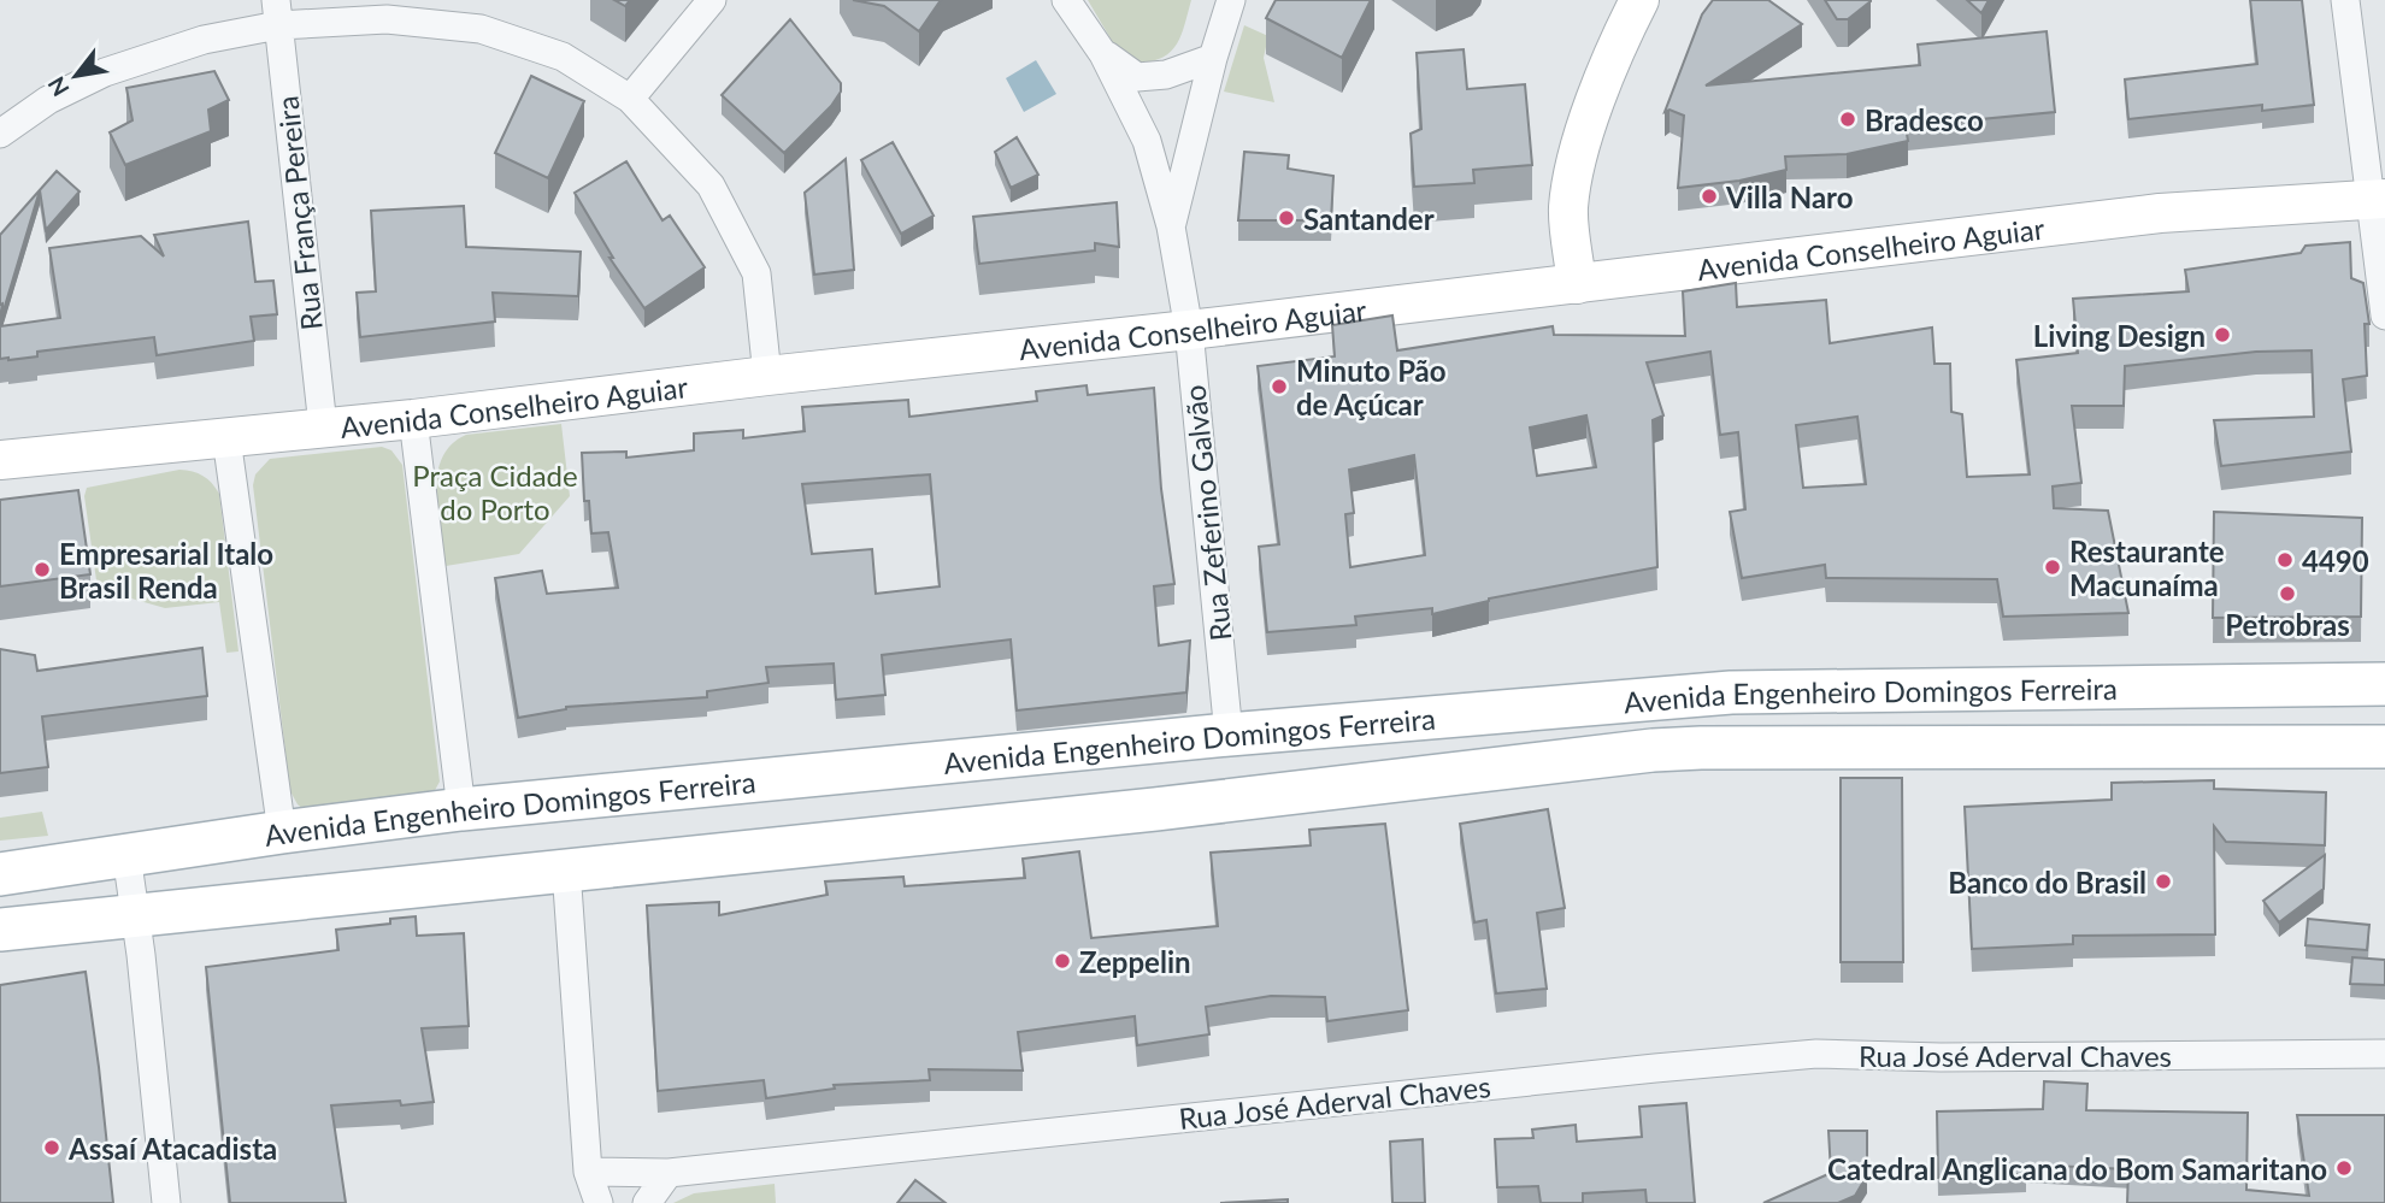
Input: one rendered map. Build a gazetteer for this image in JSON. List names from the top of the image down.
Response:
{
  "streets": {
    "main road": ["Avenida Conselheiro Aguiar", "Avenida Engenheiro Domingos Ferreira"],
    "street": ["Rua França Pereira", "Rua Zeferino Galvão", "Rua José Aderval Chaves"]
  },
  "crossings": [
    ["Rua França Pereira", "Avenida Conselheiro Aguiar"],
    ["Avenida Conselheiro Aguiar", "Rua Zeferino Galvão"],
    ["Rua Zeferino Galvão", "Avenida Engenheiro Domingos Ferreira"]
  ],
  "parks": ["Praça Cidade do Porto"],
  "places": [
    "Bradesco",
    "Villa Naro",
    "Santander",
    "Living Design",
    "Minuto Pão de Açúcar",
    "4490",
    "Restaurante Macunaíma",
    "Empresarial Italo Brasil Renda",
    "Petrobras",
    "Banco do Brasil",
    "Zeppelin",
    "Assaí Atacadista",
    "Catedral Anglicana do Bom Samaritano"
  ],
  "north": "bottom left"
}
